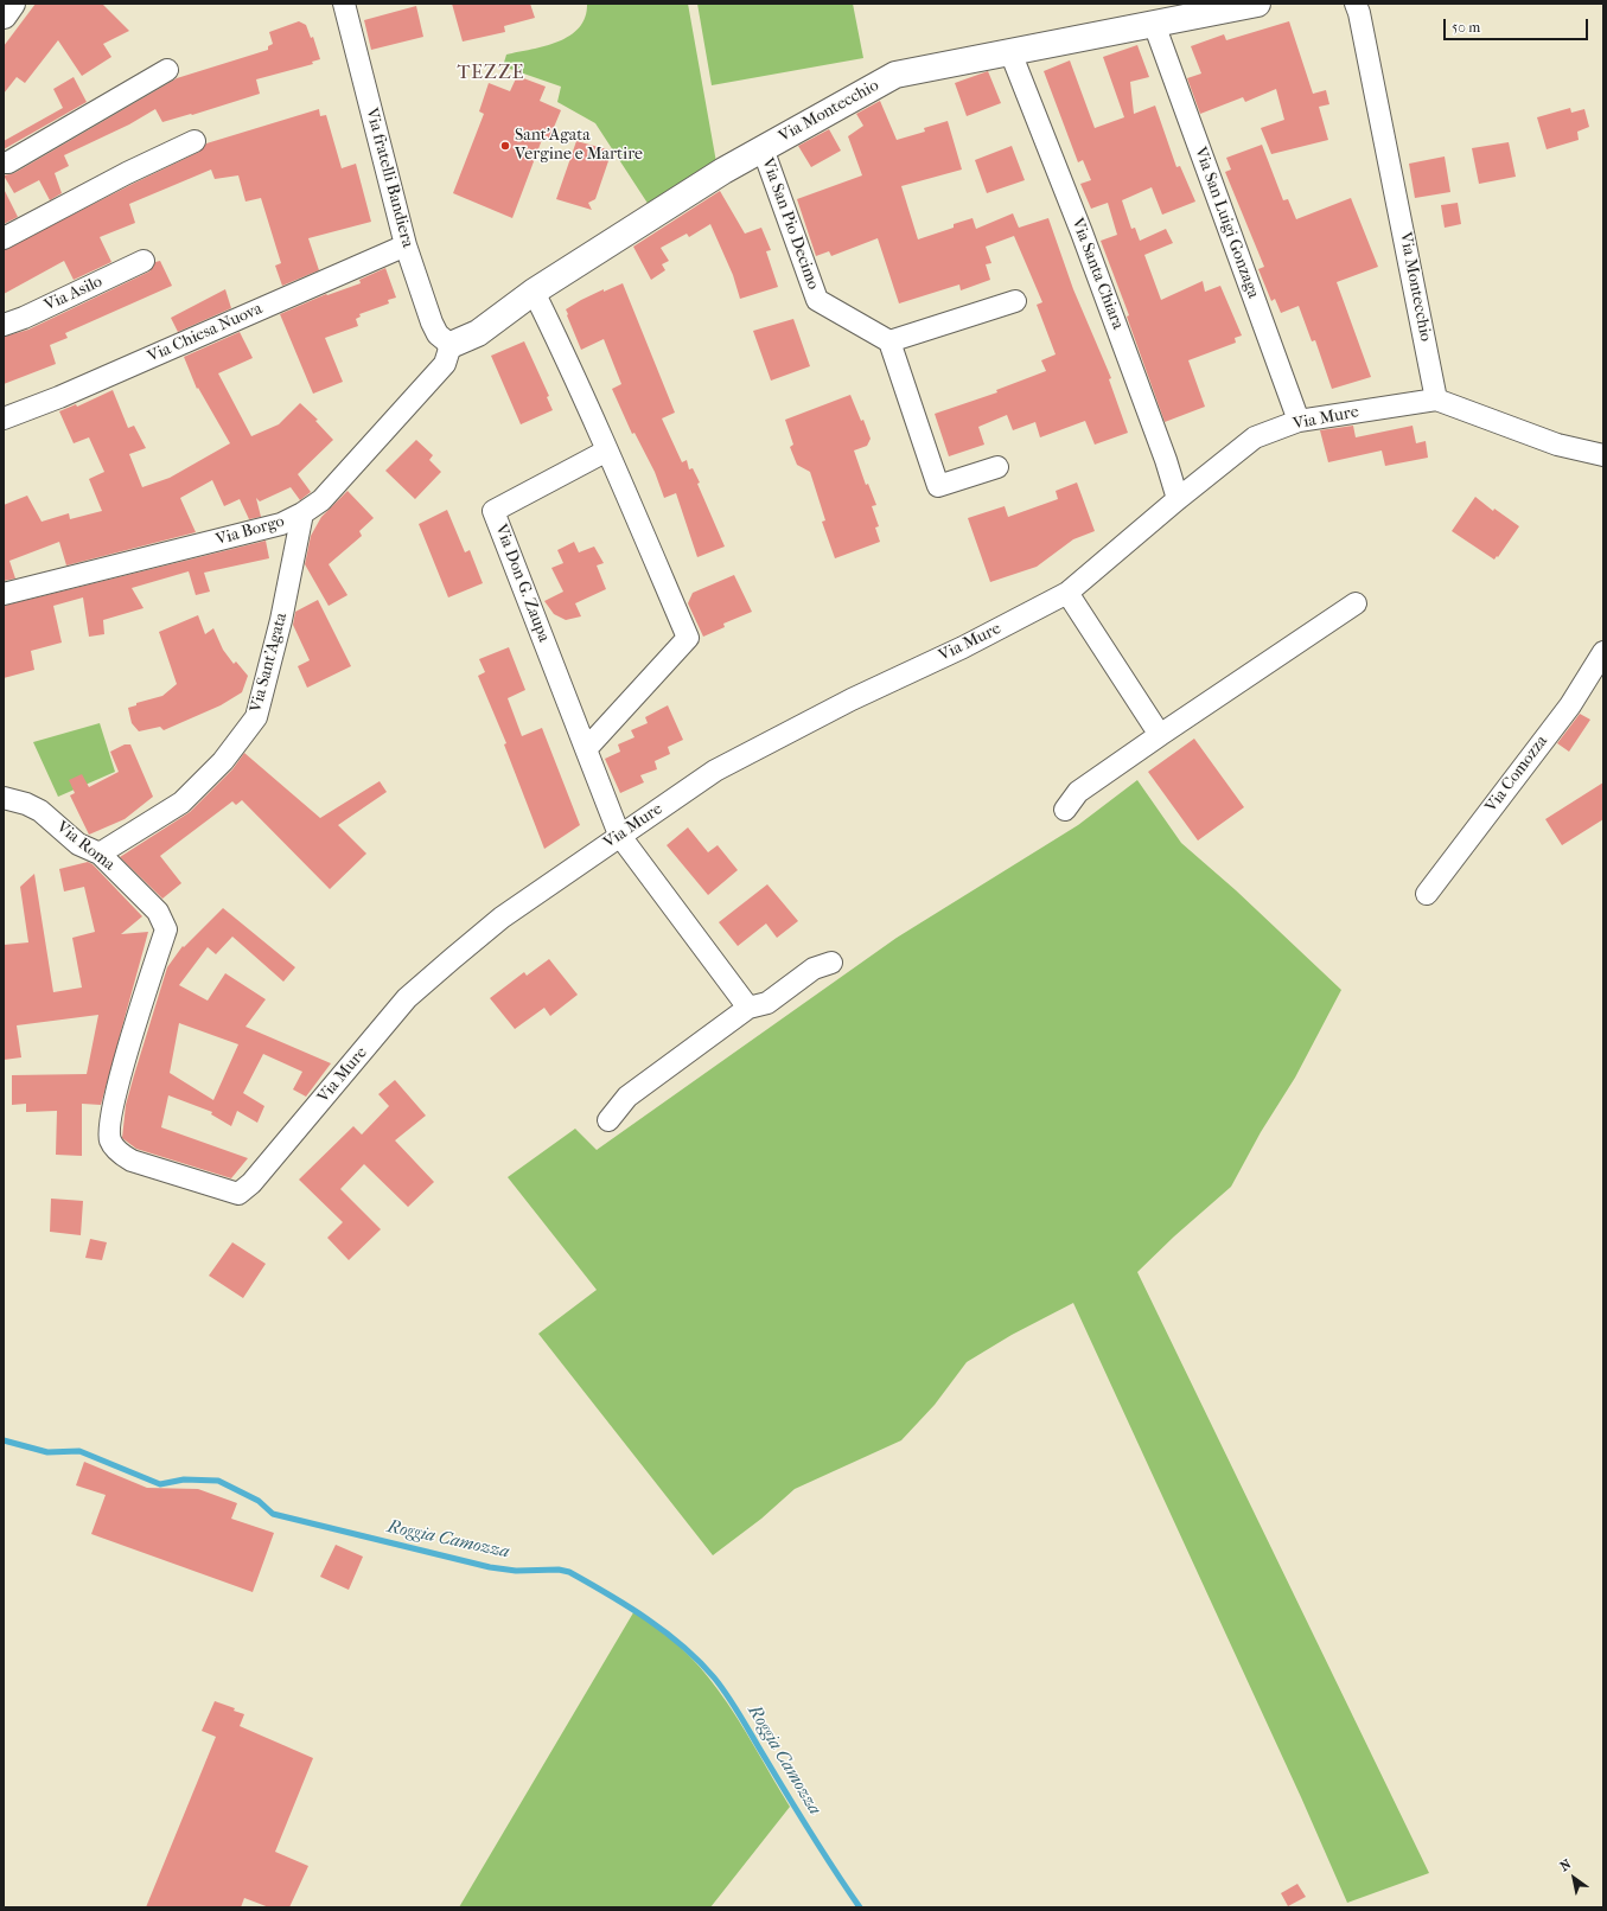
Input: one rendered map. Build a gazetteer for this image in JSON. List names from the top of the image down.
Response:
{
  "streets": {
    "street": [
      "Via Montecchio",
      "Via fratelli Bandiera",
      "Via San Luigi Gonzaga",
      "Via San Pio Decimo",
      "Via Santa Chiara",
      "Via Asilo",
      "Via Chiesa Nuova",
      "Via Mure",
      "Via Borgo",
      "Via Don G. Zaupa",
      "Via Sant'Agata",
      "Via Comozza",
      "Via Roma"
    ]
  },
  "crossings": [
    ["Via Montecchio", "Via fratelli Bandiera"],
    ["Via Montecchio", "Via San Luigi Gonzaga"],
    ["Via Montecchio", "Via San Pio Decimo"],
    ["Via Montecchio", "Via Santa Chiara"],
    ["Via Montecchio", "Via Mure"],
    ["Via Montecchio", "Via Borgo"],
    ["Via fratelli Bandiera", "Via Chiesa Nuova"],
    ["Via fratelli Bandiera", "Via Borgo"],
    ["Via San Luigi Gonzaga", "Via Mure"],
    ["Via Santa Chiara", "Via Mure"],
    ["Via Mure", "Via Don G. Zaupa"],
    ["Via Mure", "Via Roma"],
    ["Via Borgo", "Via Sant'Agata"],
    ["Via Sant'Agata", "Via Roma"]
  ],
  "districts": ["TEZZE"],
  "water": ["Roggia Camozza"],
  "places": ["Sant'Agata Vergine e Martire"],
  "scale_bar": "50 m",
  "north": "top left"
}
